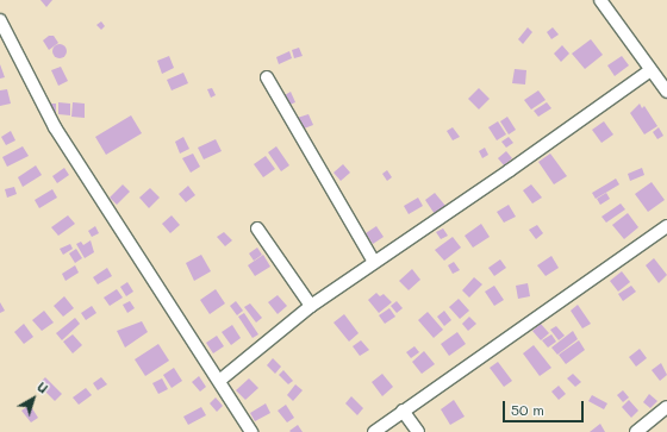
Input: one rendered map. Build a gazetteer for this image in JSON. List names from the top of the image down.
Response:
{
  "scale_bar": "50 m",
  "north": "top right"
}
